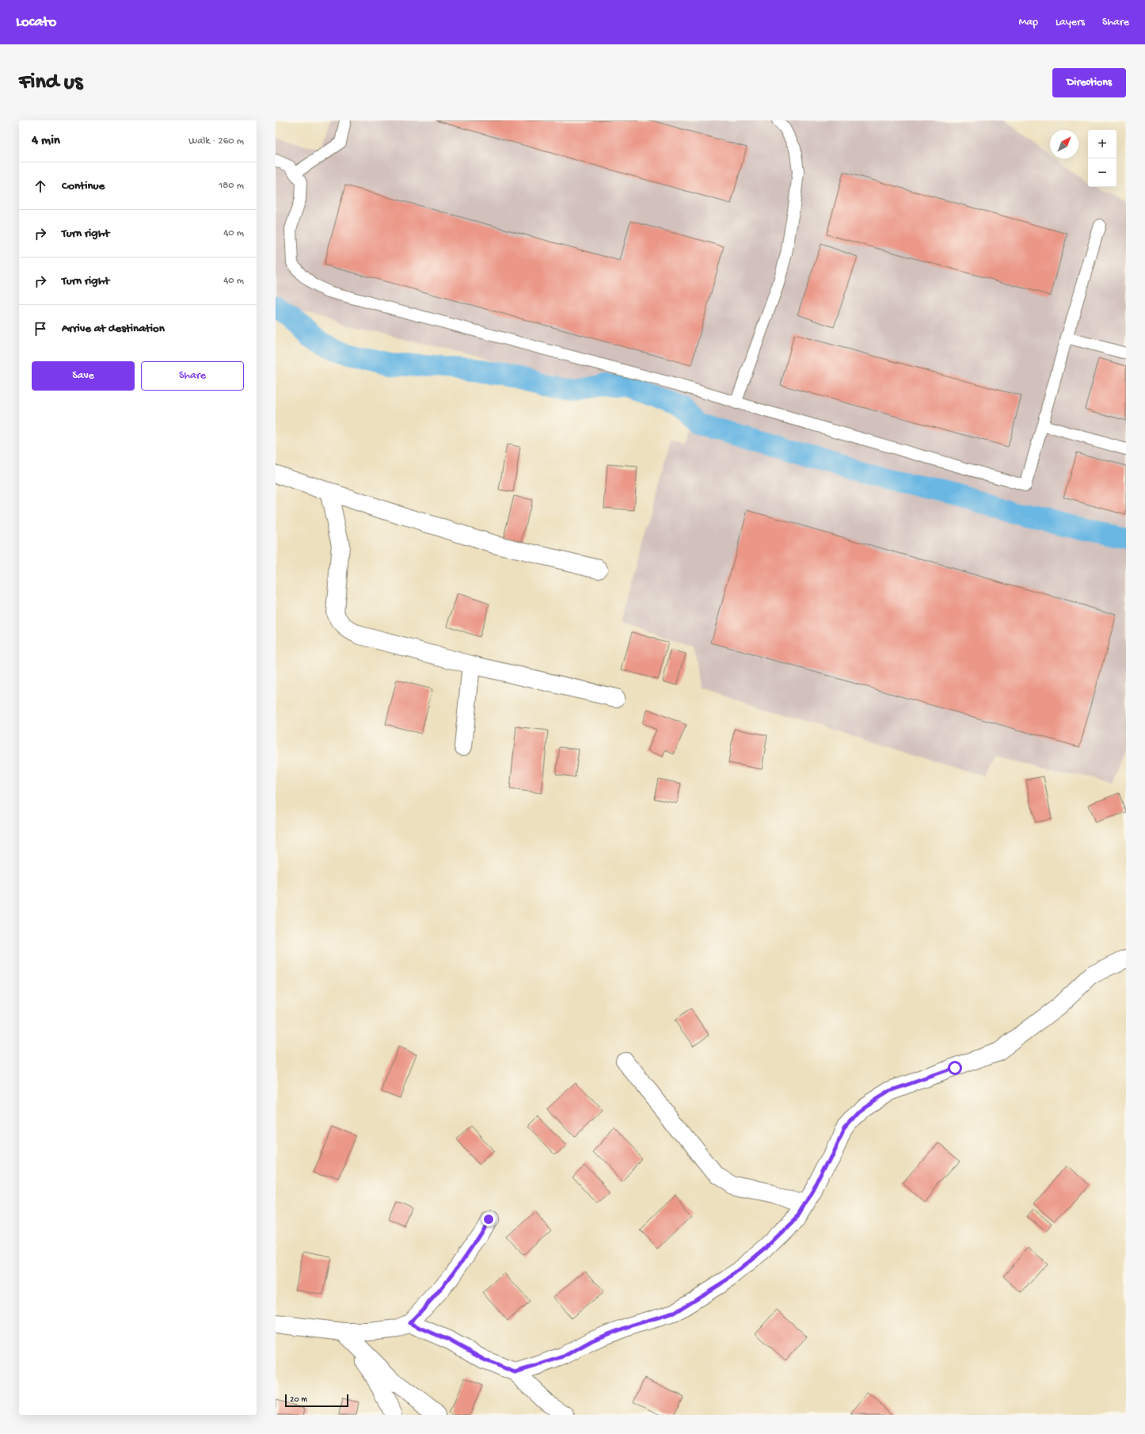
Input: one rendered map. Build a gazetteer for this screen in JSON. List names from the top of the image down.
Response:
{
  "scale_bar": "20 m",
  "north": "top right",
  "page": {
    "header": "Locato",
    "nav": ["Map", "Layers", "Share"],
    "buttons": [
      "Directions",
      ["Save", "Share"]
    ],
    "title": "Find us",
    "heading": ["4 min", "Walk · 260 m"],
    "map_buttons": ["+", "−"],
    "list": [
      ["Continue", "180 m"],
      ["Turn right", "40 m"],
      ["Turn right", "40 m"],
      "Arrive at destination"
    ],
    "scale": "20 m"
  }
}
